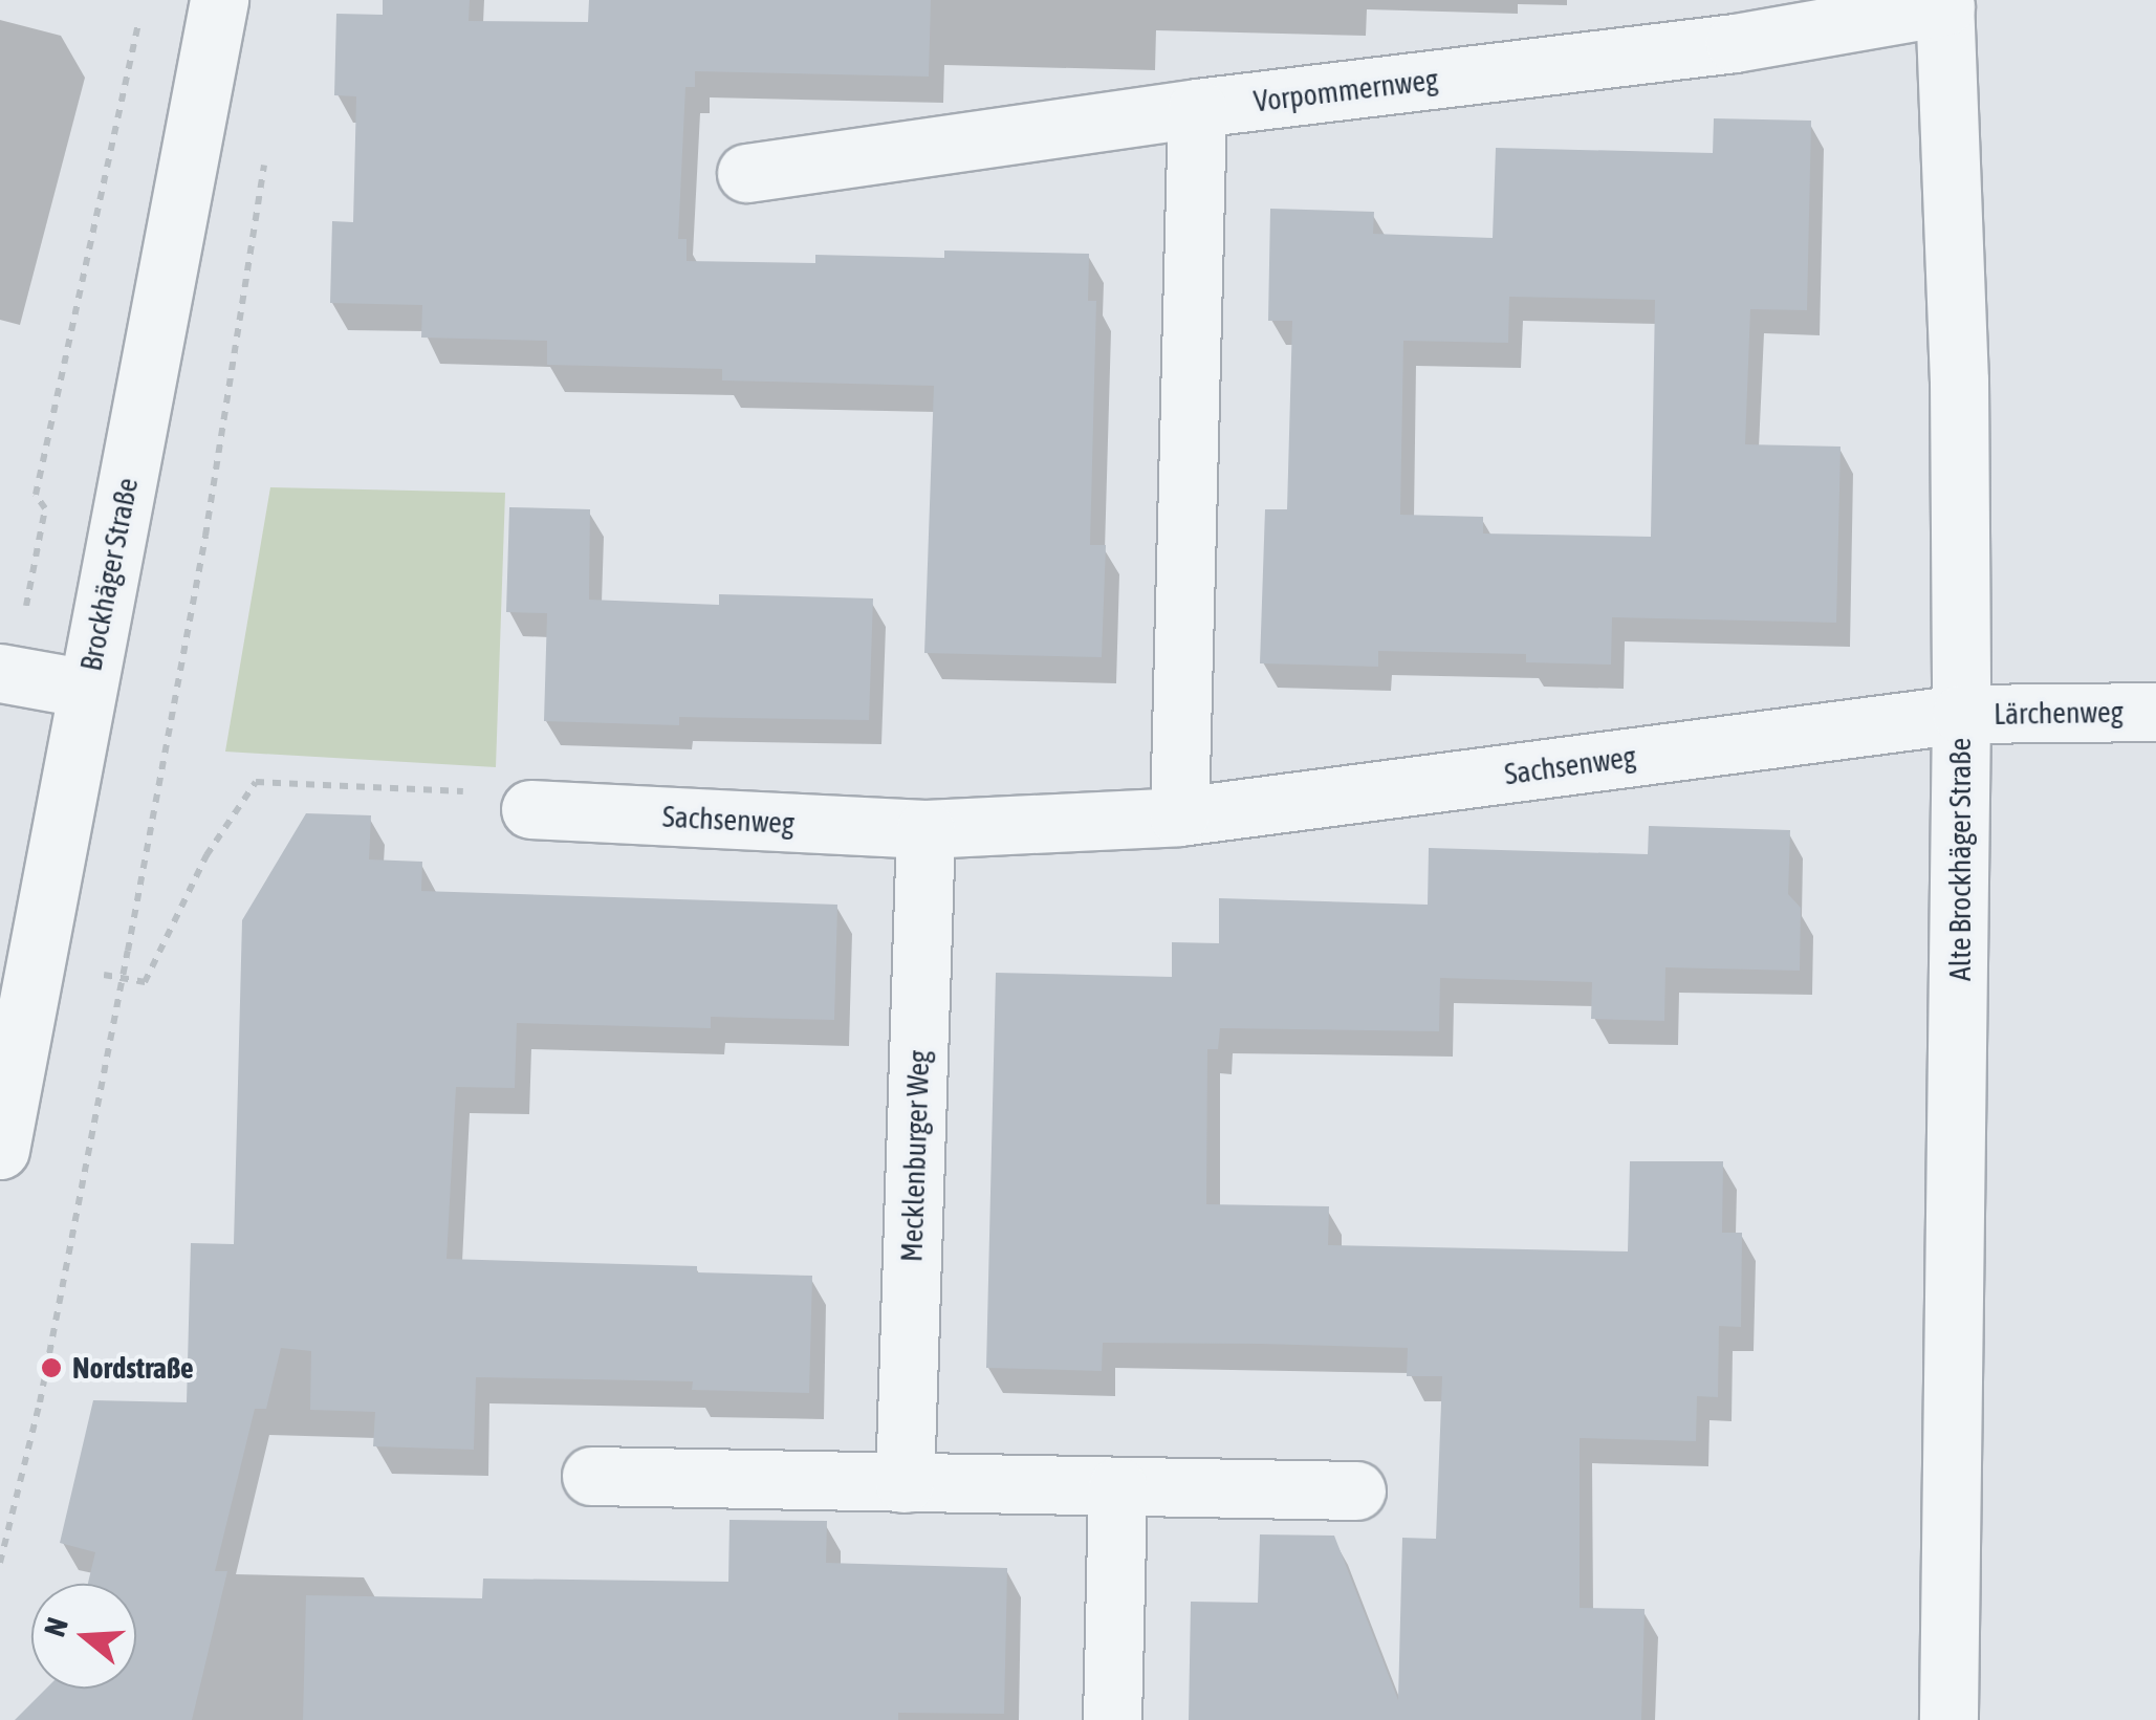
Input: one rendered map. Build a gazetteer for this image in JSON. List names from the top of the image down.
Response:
{
  "streets": {
    "street": [
      "Vorpommernweg",
      "Brockhäger Straße",
      "Lärchenweg",
      "Sachsenweg",
      "Alte Brockhäger Straße",
      "Mecklenburger Weg"
    ]
  },
  "crossings": [
    ["Vorpommernweg", "Alte Brockhäger Straße"],
    ["Lärchenweg", "Sachsenweg"],
    ["Lärchenweg", "Alte Brockhäger Straße"],
    ["Sachsenweg", "Alte Brockhäger Straße"],
    ["Sachsenweg", "Mecklenburger Weg"]
  ],
  "places": ["Nordstraße"],
  "north": "left"
}
